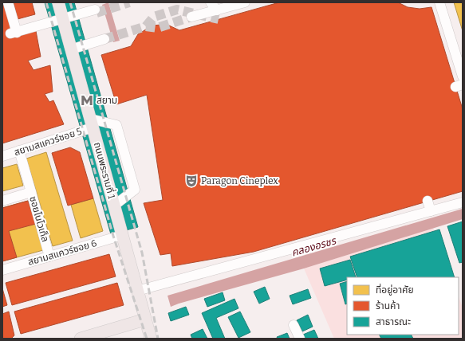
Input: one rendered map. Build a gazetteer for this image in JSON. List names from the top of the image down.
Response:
{
  "streets": {
    "main road": ["ถนนพระรามที่ 1"],
    "street": ["สยามสแควร์ซอย 5", "ซอยโนโวเท็ล", "สยามสแควร์ซอย 6"]
  },
  "crossings": [
    ["สยามสแควร์ซอย 5", "ถนนพระรามที่ 1"],
    ["ถนนพระรามที่ 1", "สยามสแควร์ซอย 6"],
    ["ซอยโนโวเท็ล", "สยามสแควร์ซอย 6"]
  ],
  "water": ["คลองอรชร"],
  "places": {
    "metro station": ["สยาม"],
    "theatre": ["Paragon Cineplex"]
  },
  "legend": ["ที่อยู่อาศัย", "ร้านค้า", "สาธารณะ"]
}
